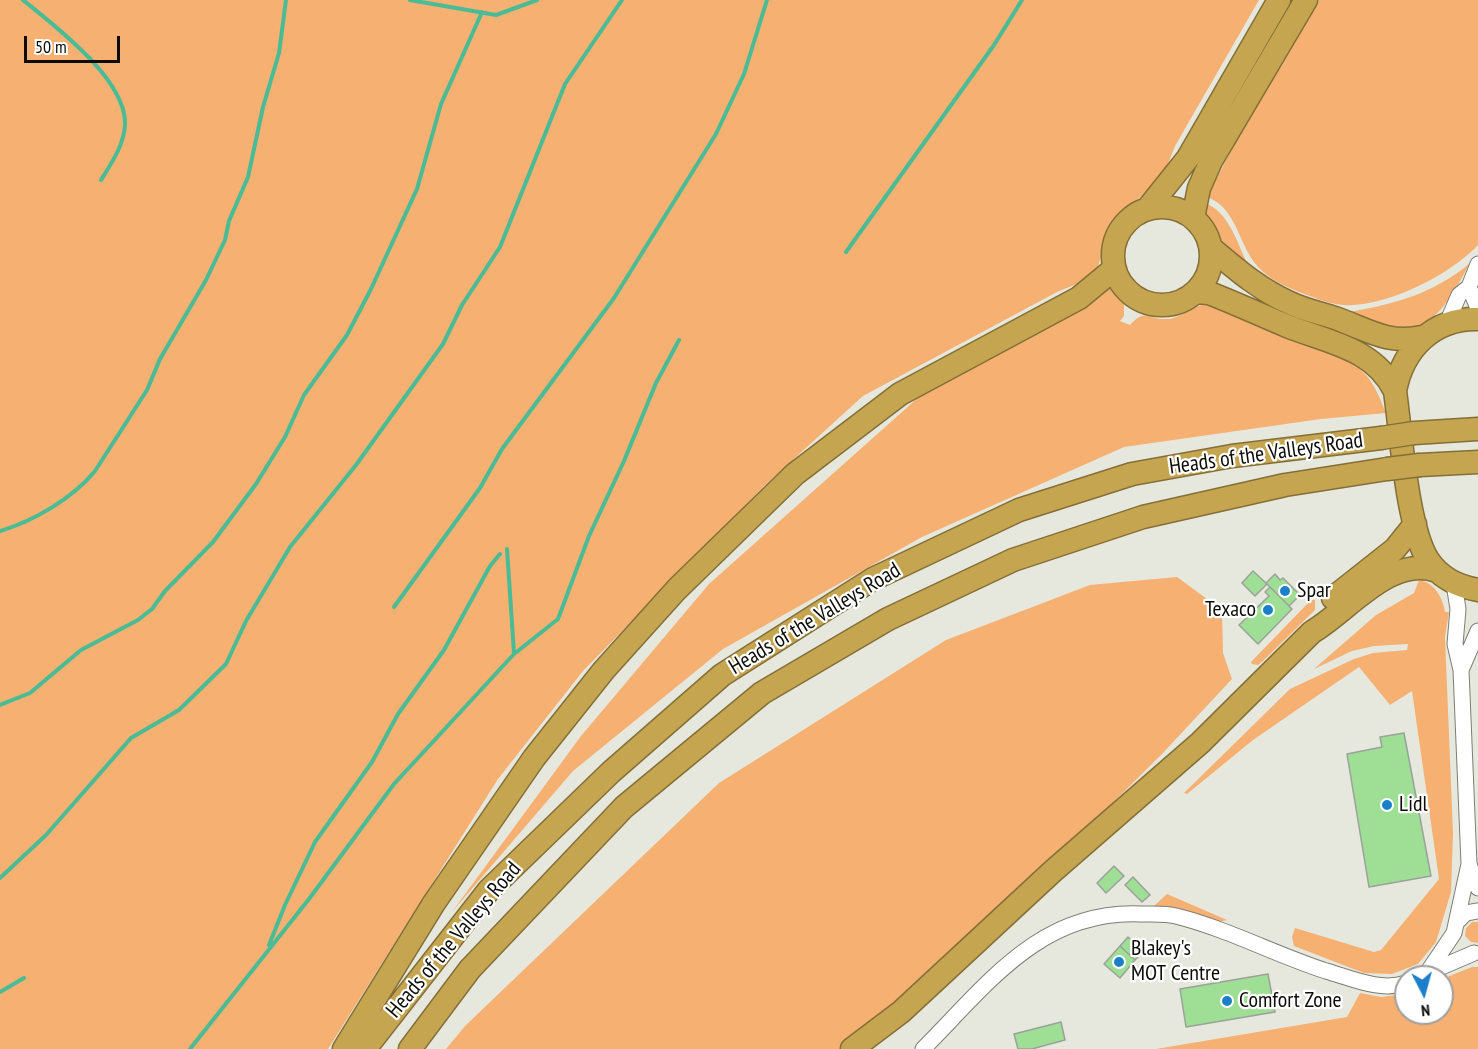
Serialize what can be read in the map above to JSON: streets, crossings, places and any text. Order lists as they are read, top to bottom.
{
  "streets": {
    "highway": ["Heads of the Valleys Road"]
  },
  "places": [
    "Spar",
    "Texaco",
    "Lidl",
    "Blakey's MOT Centre",
    "Comfort Zone"
  ],
  "scale_bar": "50 m",
  "north": "bottom"
}
